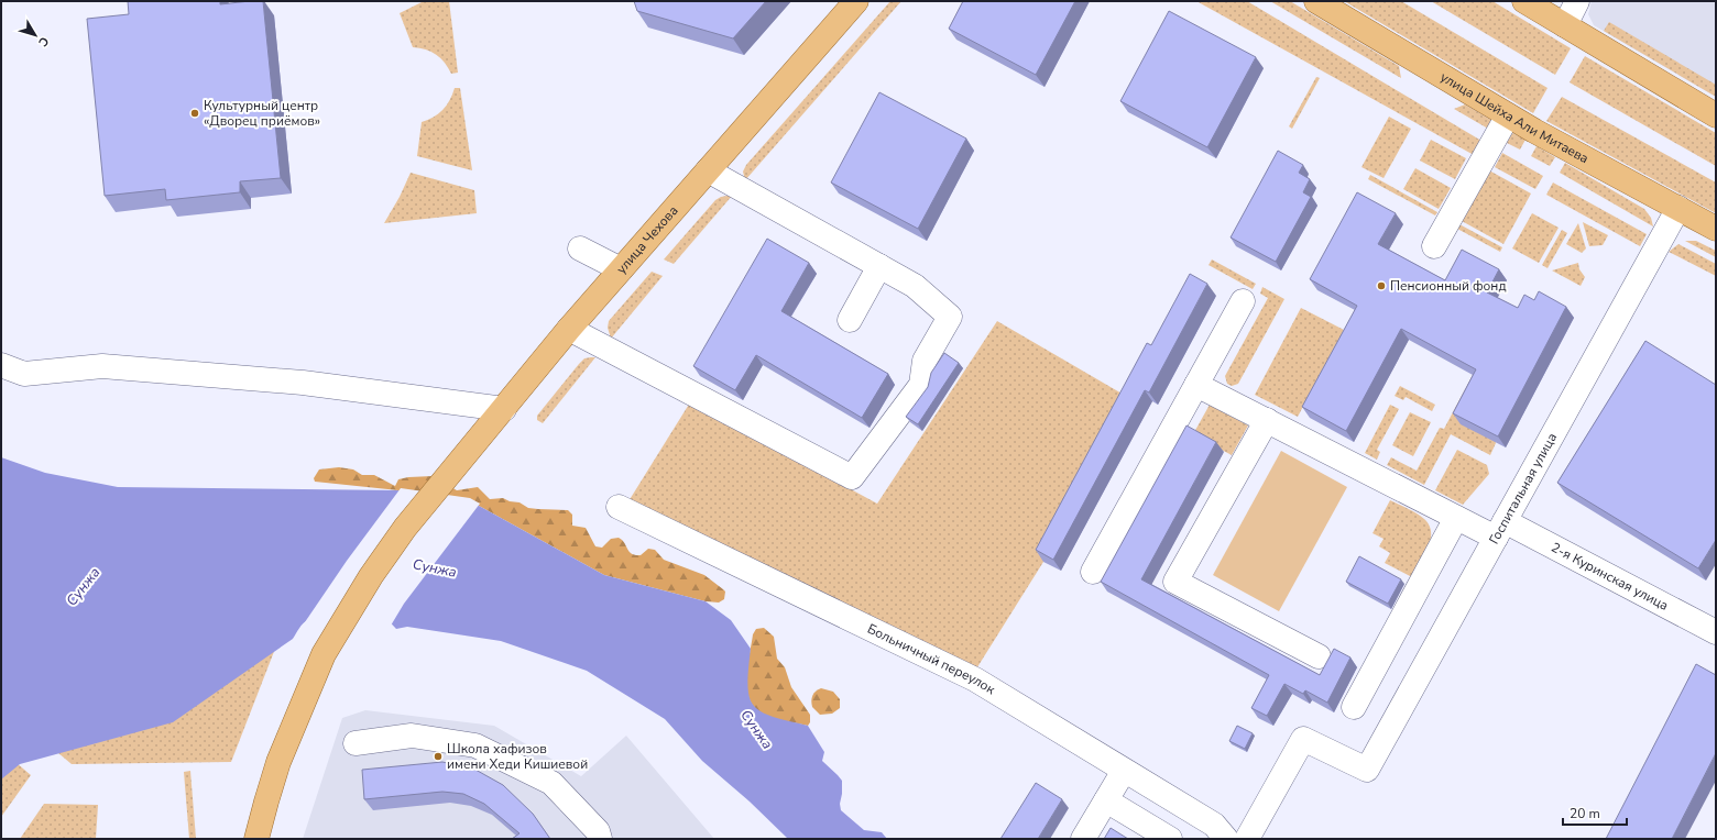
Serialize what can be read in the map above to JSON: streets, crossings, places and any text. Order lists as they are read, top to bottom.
{
  "streets": {
    "main road": ["улица Шейха Али Митаева", "улица Чехова"],
    "street": ["Госпитальная улица", "2-я Куринская улица", "Больничный переулок"]
  },
  "crossings": [
    ["улица Шейха Али Митаева", "Госпитальная улица"],
    ["Госпитальная улица", "2-я Куринская улица"]
  ],
  "water": ["Сунжа"],
  "places": ["Культурный центр «Дворец приёмов»", "Пенсионный фонд", "Школа хафизов имени Хеди Кишиевой"],
  "scale_bar": "20 m",
  "north": "bottom right"
}
